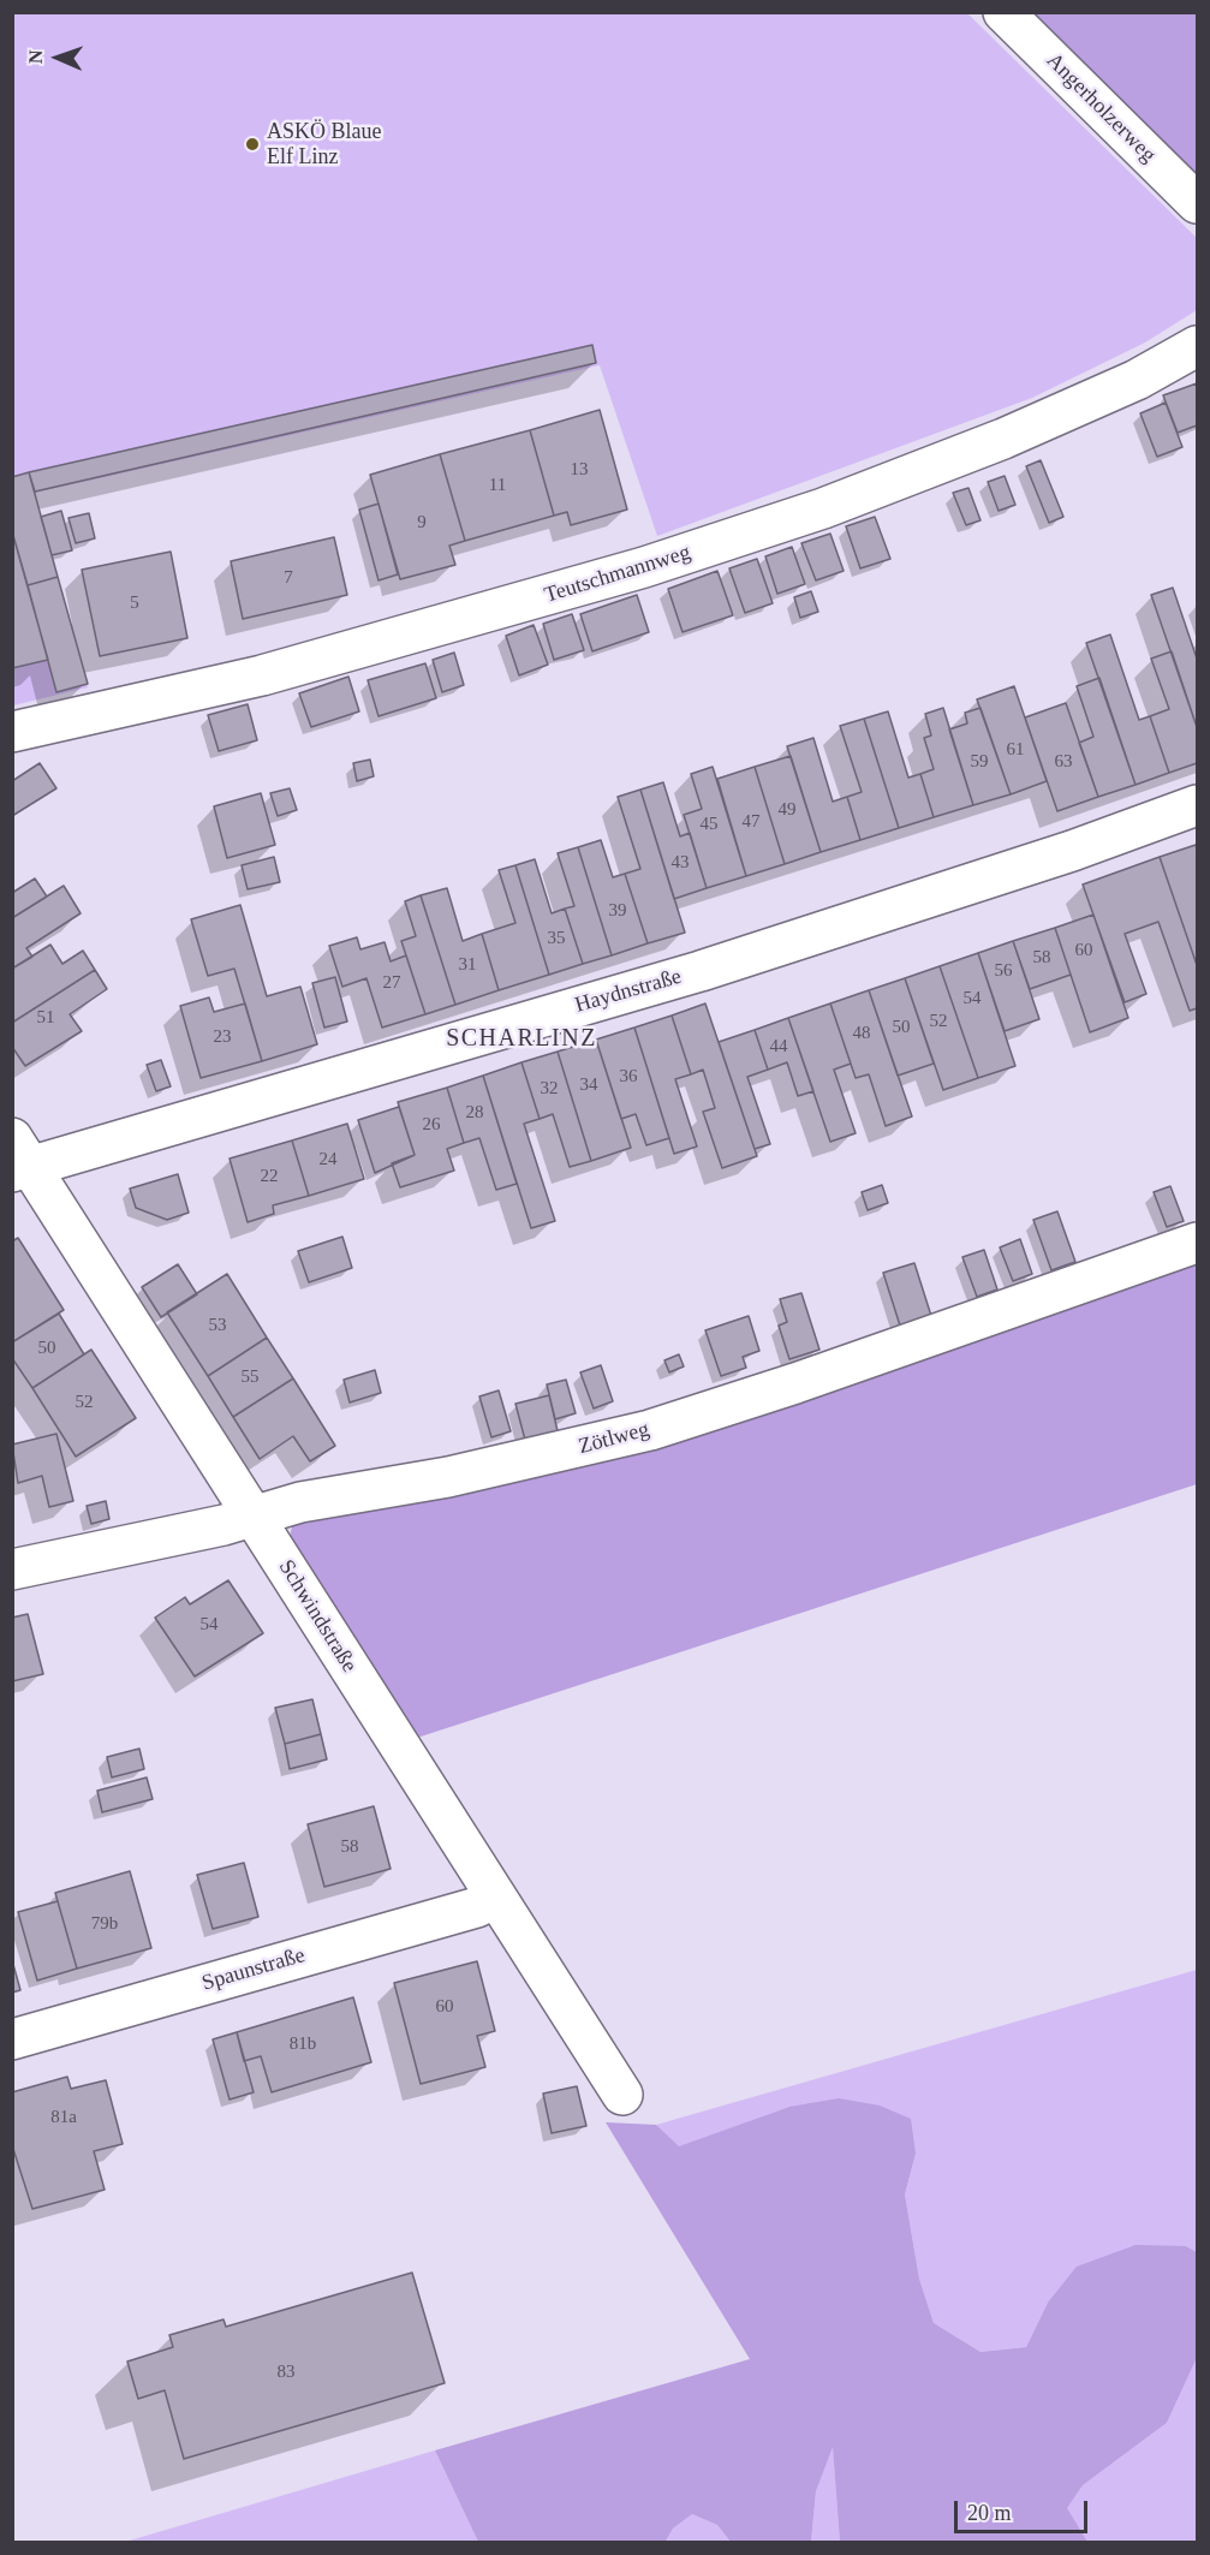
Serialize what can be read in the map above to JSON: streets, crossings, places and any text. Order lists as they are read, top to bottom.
{
  "streets": {
    "street": [
      "Angerholzerweg",
      "Teutschmannweg",
      "Haydnstraße",
      "Zötlweg",
      "Schwindstraße",
      "Spaunstraße"
    ]
  },
  "crossings": [
    ["Haydnstraße", "Schwindstraße"],
    ["Zötlweg", "Schwindstraße"],
    ["Schwindstraße", "Spaunstraße"]
  ],
  "districts": ["SCHARLINZ"],
  "places": ["ASKÖ Blaue Elf Linz"],
  "house_numbers": [
    "13",
    "11",
    "9",
    "7",
    "5",
    "61",
    "59",
    "63",
    "49",
    "47",
    "45",
    "43",
    "39",
    "35",
    "60",
    "58",
    "31",
    "56",
    "27",
    "54",
    "51",
    "52",
    "50",
    "48",
    "23",
    "44",
    "36",
    "34",
    "32",
    "28",
    "26",
    "24",
    "22",
    "53",
    "50",
    "55",
    "52",
    "54",
    "58",
    "79b",
    "60",
    "81b",
    "81a",
    "83"
  ],
  "scale_bar": "20 m",
  "north": "left"
}
